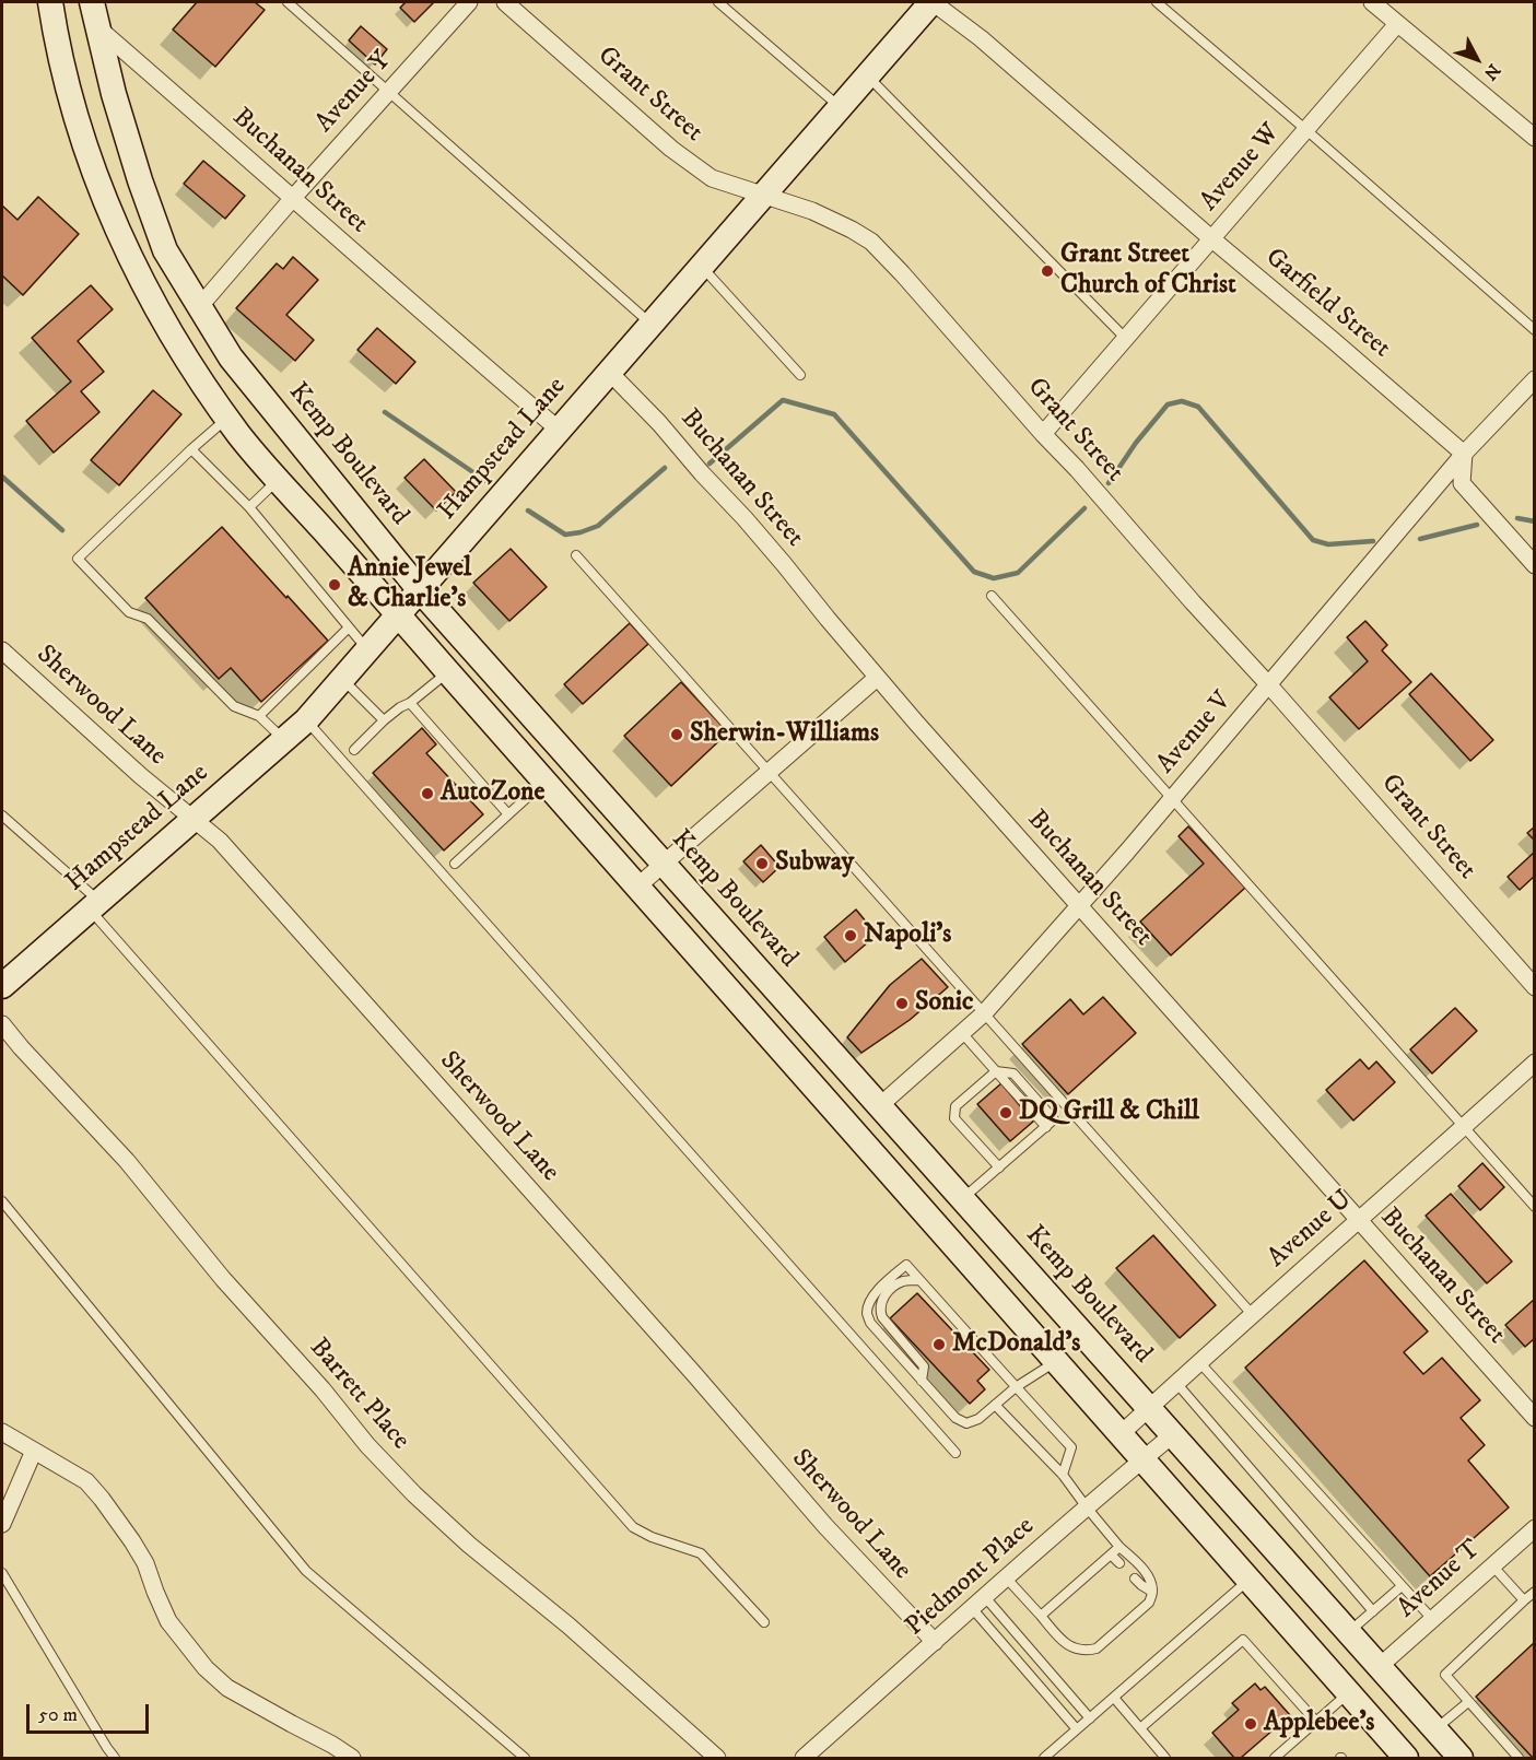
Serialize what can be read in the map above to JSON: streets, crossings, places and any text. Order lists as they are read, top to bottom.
{
  "streets": {
    "main road": ["Hampstead Lane", "Kemp Boulevard"],
    "street": [
      "Avenue Y",
      "Grant Street",
      "Avenue W",
      "Buchanan Street",
      "Garfield Street",
      "Sherwood Lane",
      "Avenue V",
      "Avenue U",
      "Barrett Place",
      "Piedmont Place",
      "Avenue T"
    ]
  },
  "crossings": [
    ["Avenue Y", "Buchanan Street"],
    ["Avenue Y", "Kemp Boulevard"],
    ["Grant Street", "Avenue W"],
    ["Grant Street", "Hampstead Lane"],
    ["Grant Street", "Avenue V"],
    ["Avenue W", "Garfield Street"],
    ["Buchanan Street", "Hampstead Lane"],
    ["Buchanan Street", "Kemp Boulevard"],
    ["Buchanan Street", "Avenue V"],
    ["Buchanan Street", "Avenue U"],
    ["Garfield Street", "Hampstead Lane"],
    ["Garfield Street", "Avenue V"],
    ["Hampstead Lane", "Kemp Boulevard"],
    ["Hampstead Lane", "Sherwood Lane"],
    ["Kemp Boulevard", "Avenue V"],
    ["Kemp Boulevard", "Avenue U"],
    ["Kemp Boulevard", "Piedmont Place"],
    ["Kemp Boulevard", "Avenue T"],
    ["Sherwood Lane", "Piedmont Place"]
  ],
  "places": [
    "Grant Street Church of Christ",
    "Annie Jewel & Charlie's",
    "Sherwin-Williams",
    "AutoZone",
    "Subway",
    "Napoli's",
    "Sonic",
    "DQ Grill & Chill",
    "McDonald's",
    "Applebee's"
  ],
  "scale_bar": "50 m",
  "north": "bottom right"
}
